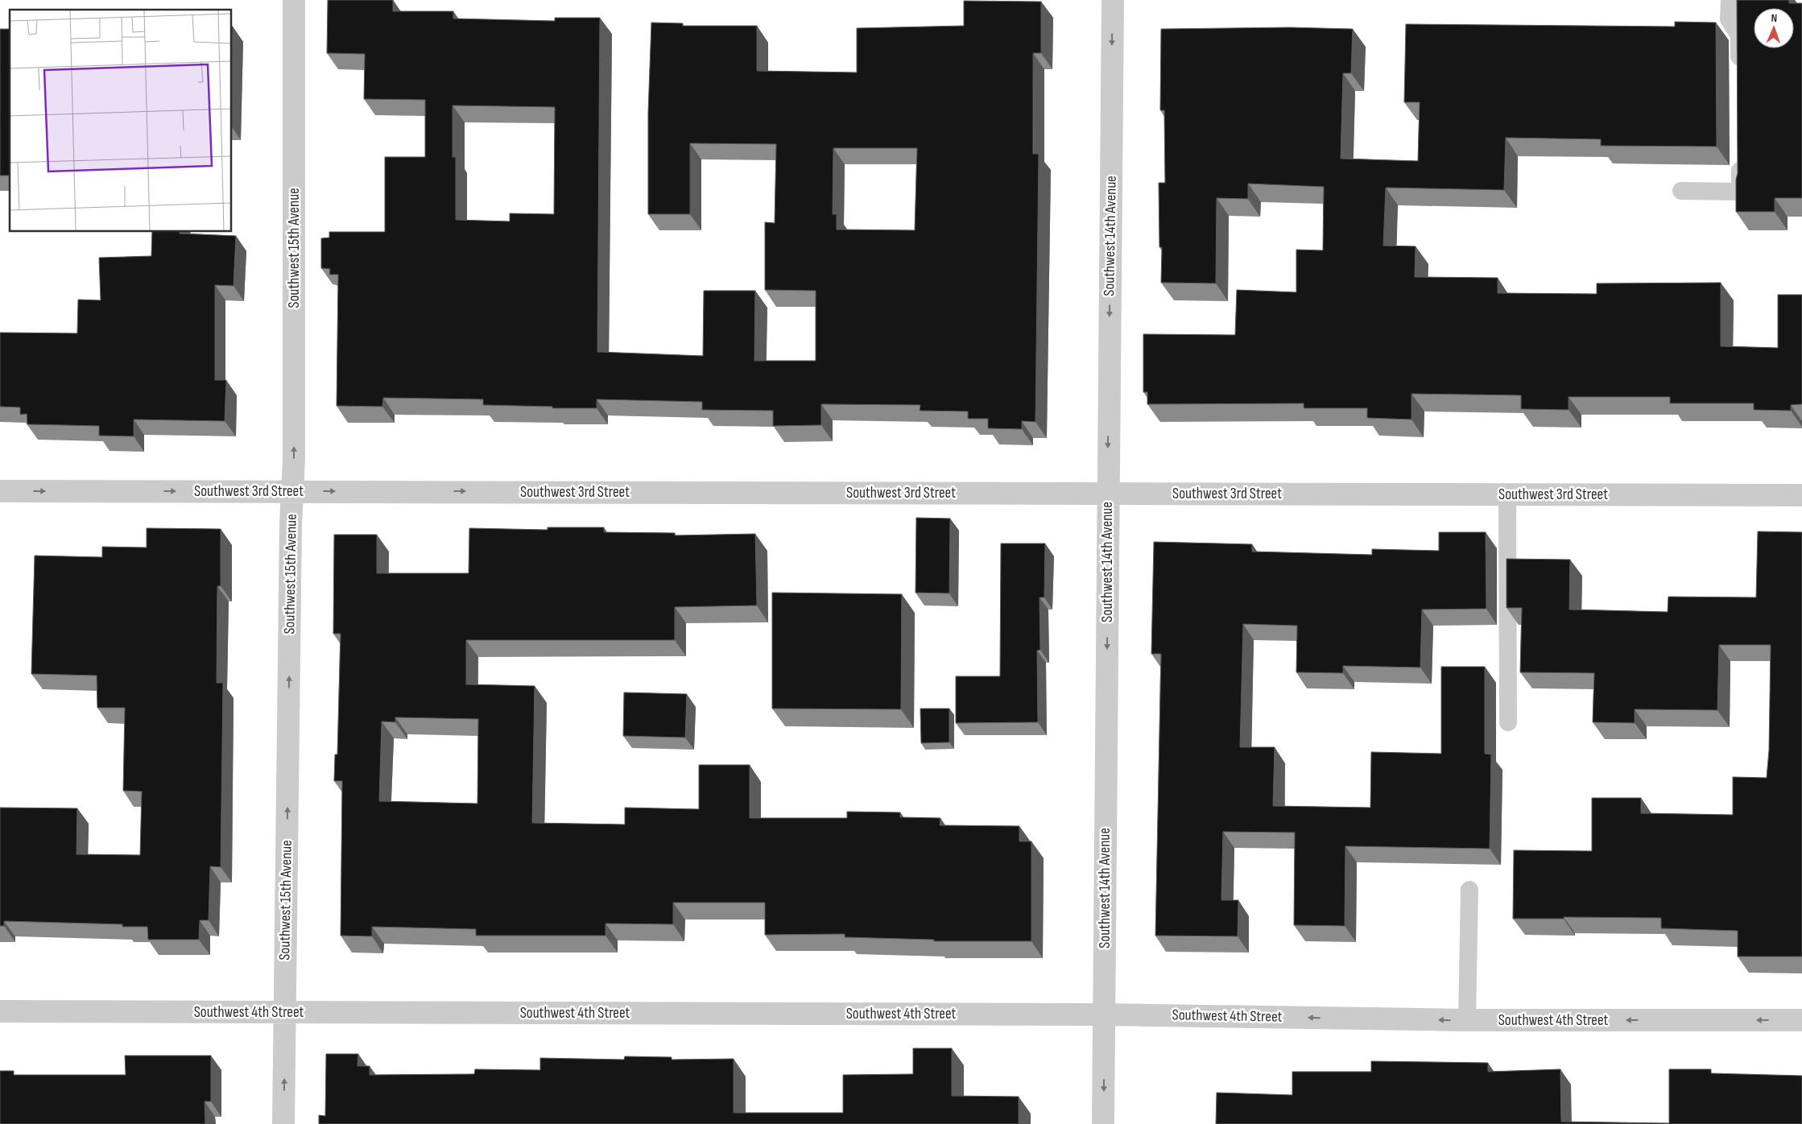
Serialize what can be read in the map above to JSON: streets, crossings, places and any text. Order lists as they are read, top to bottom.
{
  "streets": {
    "street": [
      "Southwest 14th Avenue",
      "Southwest 15th Avenue",
      "Southwest 3rd Street",
      "Southwest 4th Street"
    ]
  },
  "crossings": [
    ["Southwest 14th Avenue", "Southwest 3rd Street"],
    ["Southwest 14th Avenue", "Southwest 4th Street"],
    ["Southwest 15th Avenue", "Southwest 3rd Street"],
    ["Southwest 15th Avenue", "Southwest 4th Street"]
  ],
  "one_way": [
    "Southwest 14th Avenue",
    "Southwest 15th Avenue",
    "Southwest 3rd Street",
    "Southwest 4th Street"
  ],
  "north": "top"
}
